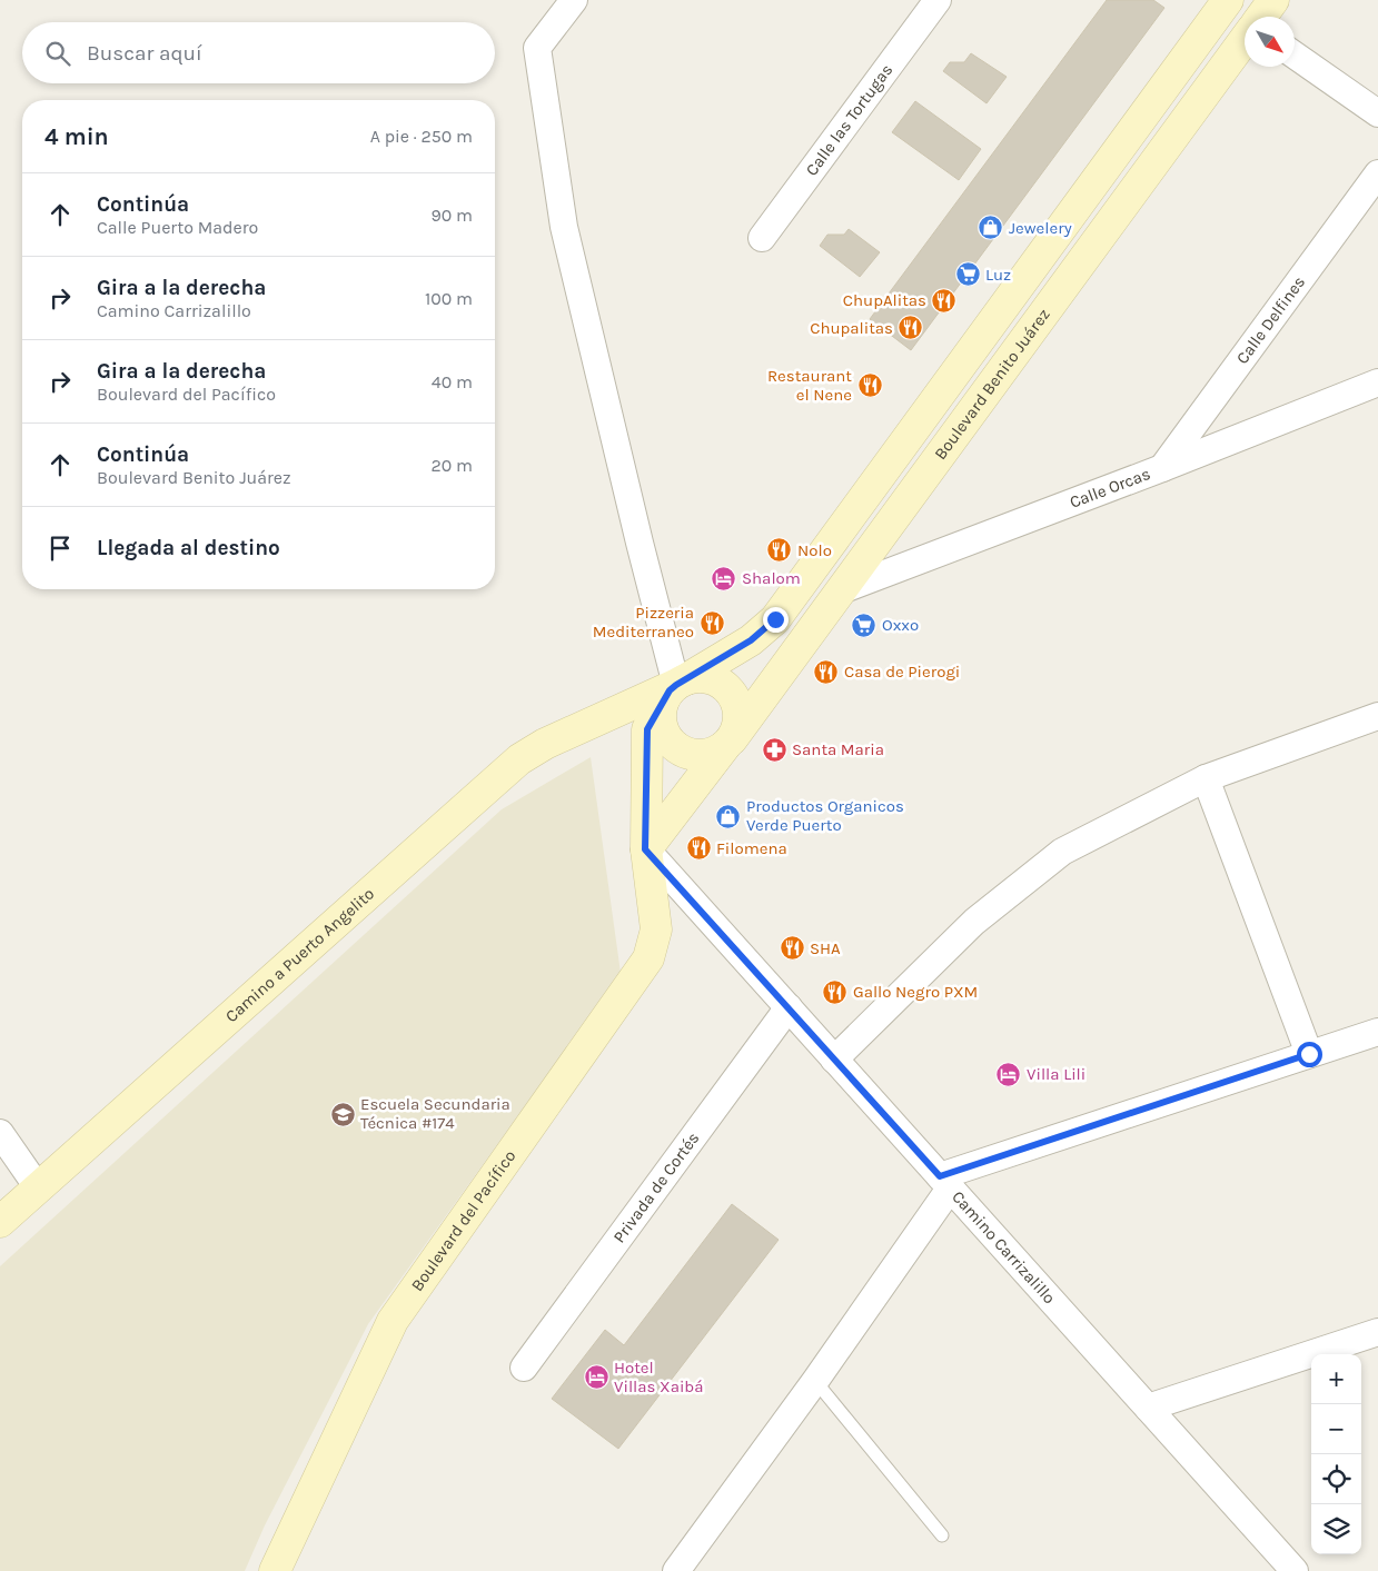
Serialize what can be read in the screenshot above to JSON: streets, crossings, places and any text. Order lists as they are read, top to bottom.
{
  "streets": {
    "street": [
      "Calle las Tortugas",
      "Calle Delfines",
      "Boulevard Benito Juárez",
      "Calle Orcas",
      "Camino a Puerto Angelito",
      "Privada de Cortés",
      "Boulevard del Pacífico",
      "Camino Carrizalillo"
    ]
  },
  "crossings": [
    ["Calle Delfines", "Calle Orcas"],
    ["Boulevard Benito Juárez", "Calle Orcas"],
    ["Boulevard Benito Juárez", "Camino a Puerto Angelito"],
    ["Boulevard Benito Juárez", "Boulevard del Pacífico"],
    ["Camino a Puerto Angelito", "Boulevard del Pacífico"],
    ["Privada de Cortés", "Camino Carrizalillo"],
    ["Boulevard del Pacífico", "Camino Carrizalillo"]
  ],
  "places": {
    "shop": ["Jewelery", "Productos Organicos Verde Puerto"],
    "supermarket": ["Luz", "Oxxo"],
    "restaurant": [
      "ChupAlitas",
      "Chupalitas",
      "Restaurant el Nene",
      "Nolo",
      "Pizzeria Mediterraneo",
      "Casa de Pierogi",
      "Filomena",
      "SHA",
      "Gallo Negro PXM"
    ],
    "hotel": ["Shalom", "Villa Lili", "Hotel Villas Xaibá"],
    "pharmacy": ["Santa Maria"],
    "school or university": ["Escuela Secundaria Técnica #174"]
  },
  "north": "bottom right",
  "page": {
    "search": "Buscar aquí",
    "heading": ["4 min", "A pie · 250 m"],
    "list": [
      ["Continúa", "Calle Puerto Madero", "90 m"],
      ["Gira a la derecha", "Camino Carrizalillo", "100 m"],
      ["Gira a la derecha", "Boulevard del Pacífico", "40 m"],
      ["Continúa", "Boulevard Benito Juárez", "20 m"],
      "Llegada al destino"
    ],
    "map_buttons": ["+", "−"]
  }
}
